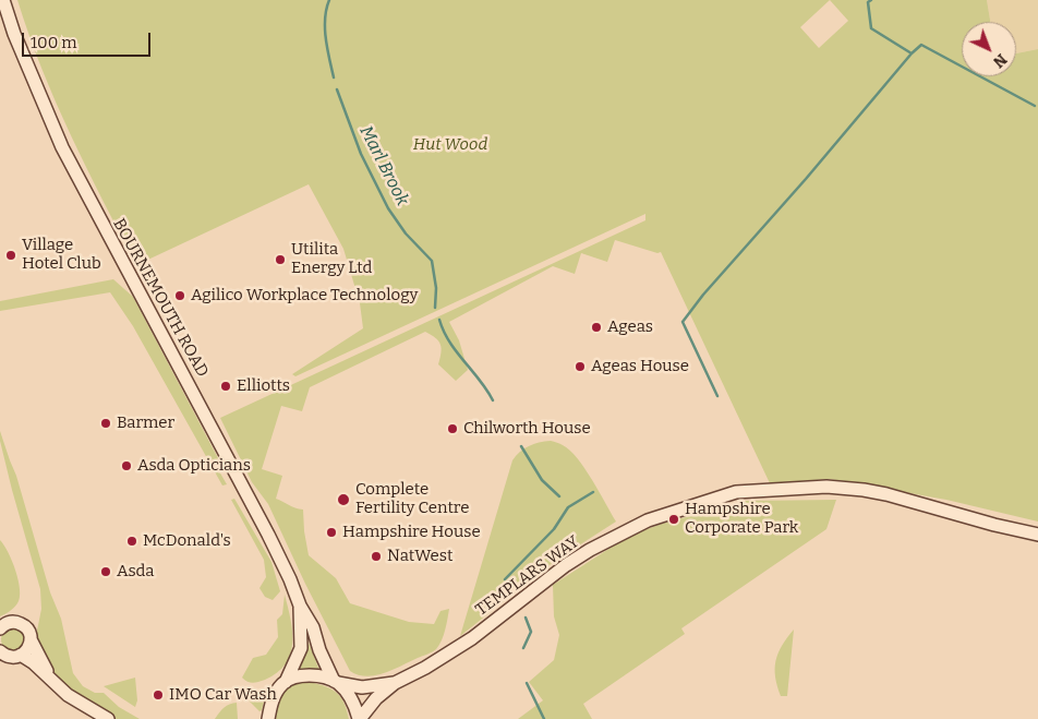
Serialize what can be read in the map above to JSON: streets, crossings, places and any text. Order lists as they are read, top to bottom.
{
  "streets": {
    "street": ["BOURNEMOUTH ROAD", "TEMPLARS WAY"]
  },
  "crossings": [
    ["BOURNEMOUTH ROAD", "TEMPLARS WAY"]
  ],
  "water": ["Marl Brook"],
  "parks": ["Hut Wood"],
  "places": [
    "Village Hotel Club",
    "Utilita Energy Ltd",
    "Agilico Workplace Technology",
    "Ageas",
    "Ageas House",
    "Elliotts",
    "Barmer",
    "Chilworth House",
    "Asda Opticians",
    "Complete Fertility Centre",
    "Hampshire Corporate Park",
    "Hampshire House",
    "McDonald's",
    "NatWest",
    "Asda",
    "IMO Car Wash"
  ],
  "scale_bar": "100 m",
  "north": "bottom right"
}
